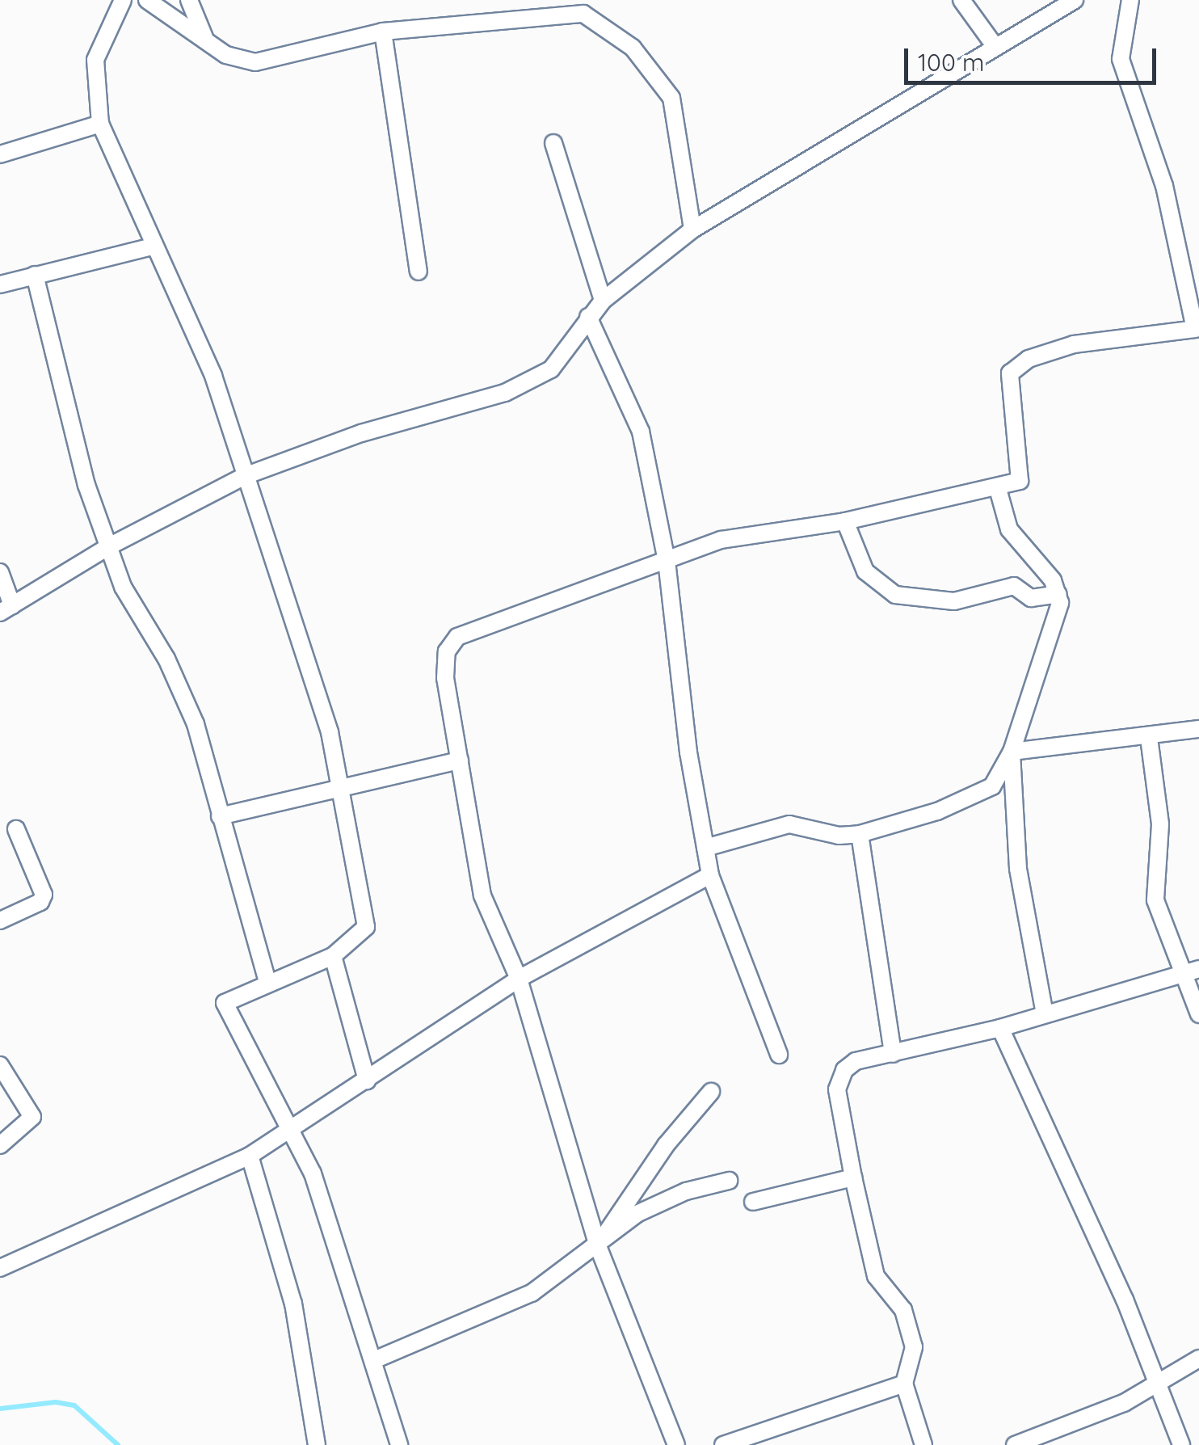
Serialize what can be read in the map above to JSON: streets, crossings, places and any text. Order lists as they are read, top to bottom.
{
  "scale_bar": "100 m"
}
